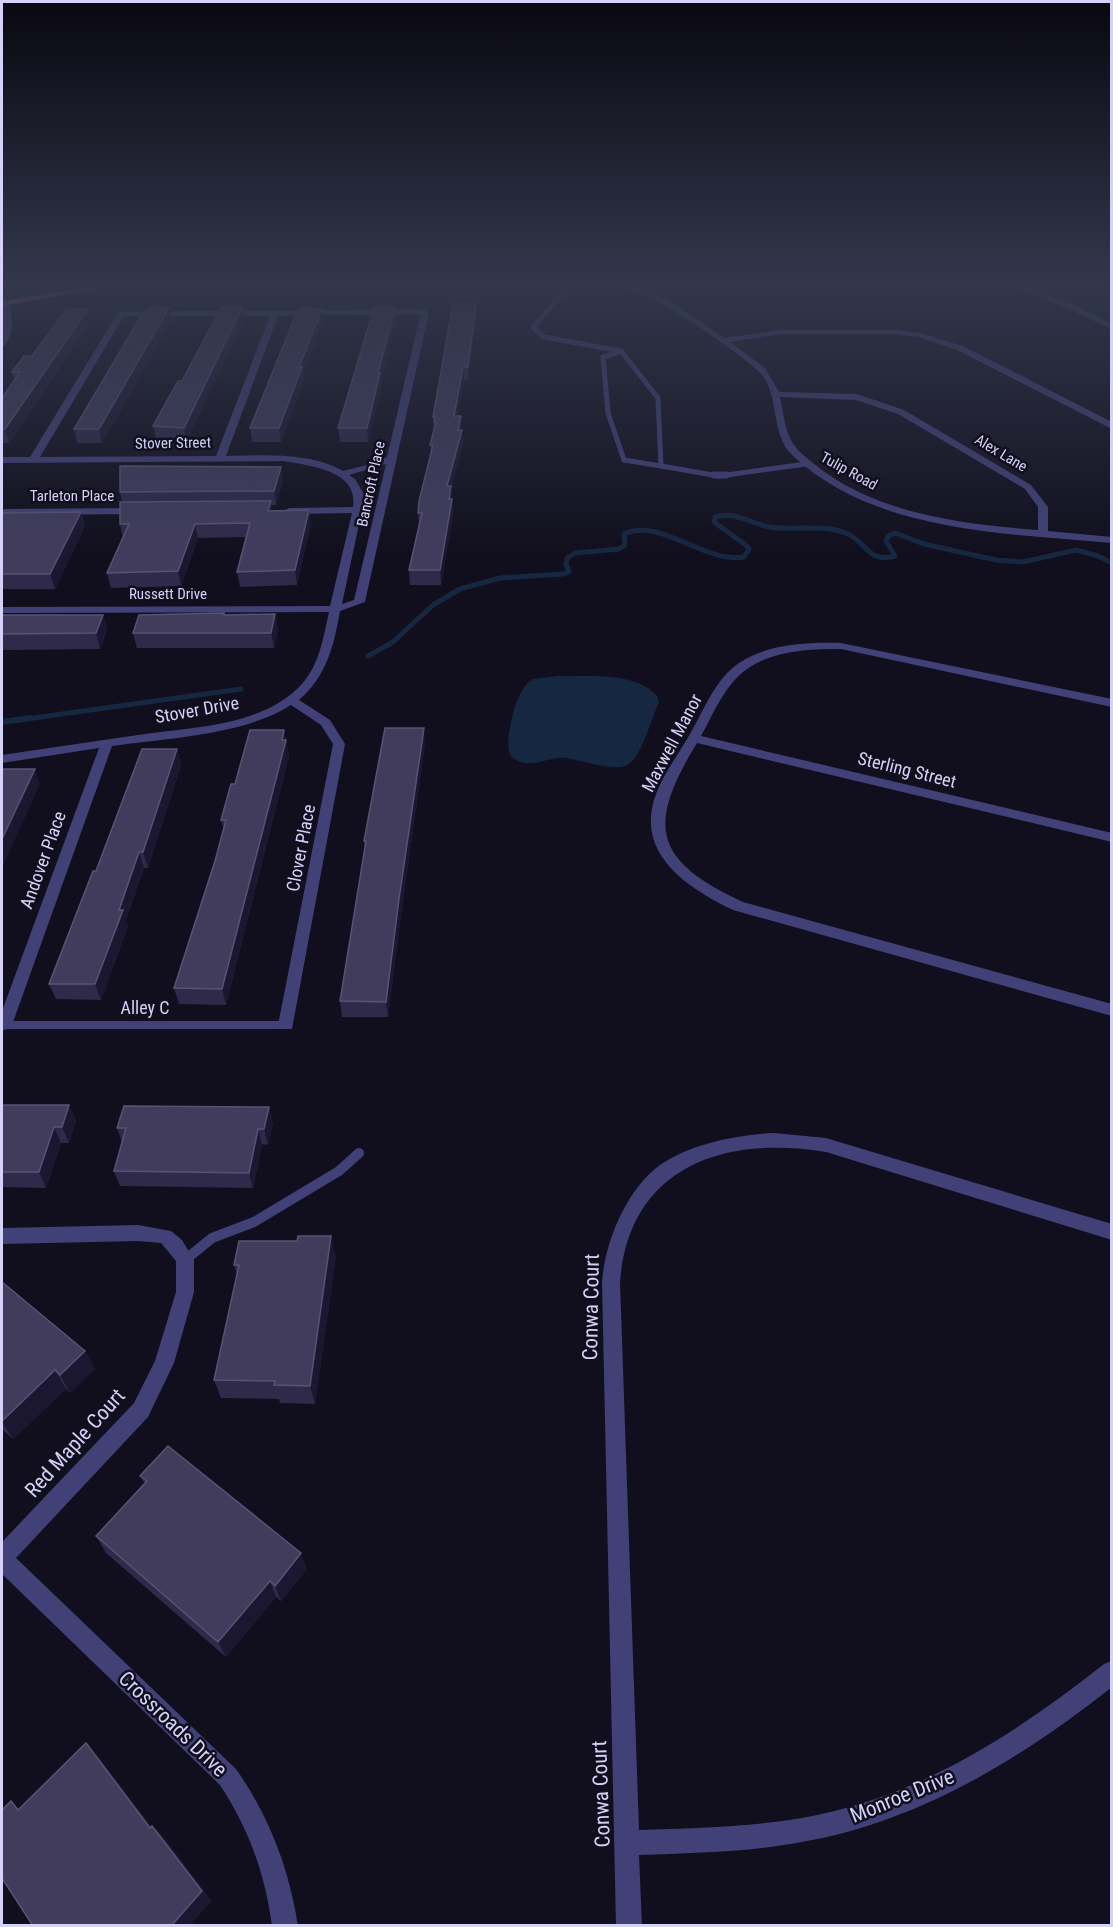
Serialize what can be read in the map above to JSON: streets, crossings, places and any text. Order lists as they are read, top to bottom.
{
  "streets": {
    "street": [
      "Stover Street",
      "Alex Lane",
      "Tulip Road",
      "Bancroft Place",
      "Tarleton Place",
      "Russett Drive",
      "Stover Drive",
      "Maxwell Manor",
      "Sterling Street",
      "Clover Place",
      "Andover Place",
      "Conwa Court",
      "Red Maple Court",
      "Crossroads Drive",
      "Monroe Drive"
    ],
    "lane": ["Alley C"]
  },
  "crossings": [
    ["Alex Lane", "Tulip Road"],
    ["Bancroft Place", "Russett Drive"],
    ["Bancroft Place", "Stover Drive"],
    ["Russett Drive", "Stover Drive"],
    ["Stover Drive", "Clover Place"],
    ["Stover Drive", "Andover Place"],
    ["Maxwell Manor", "Sterling Street"],
    ["Clover Place", "Alley C"],
    ["Andover Place", "Alley C"],
    ["Conwa Court", "Monroe Drive"],
    ["Red Maple Court", "Crossroads Drive"]
  ]
}
